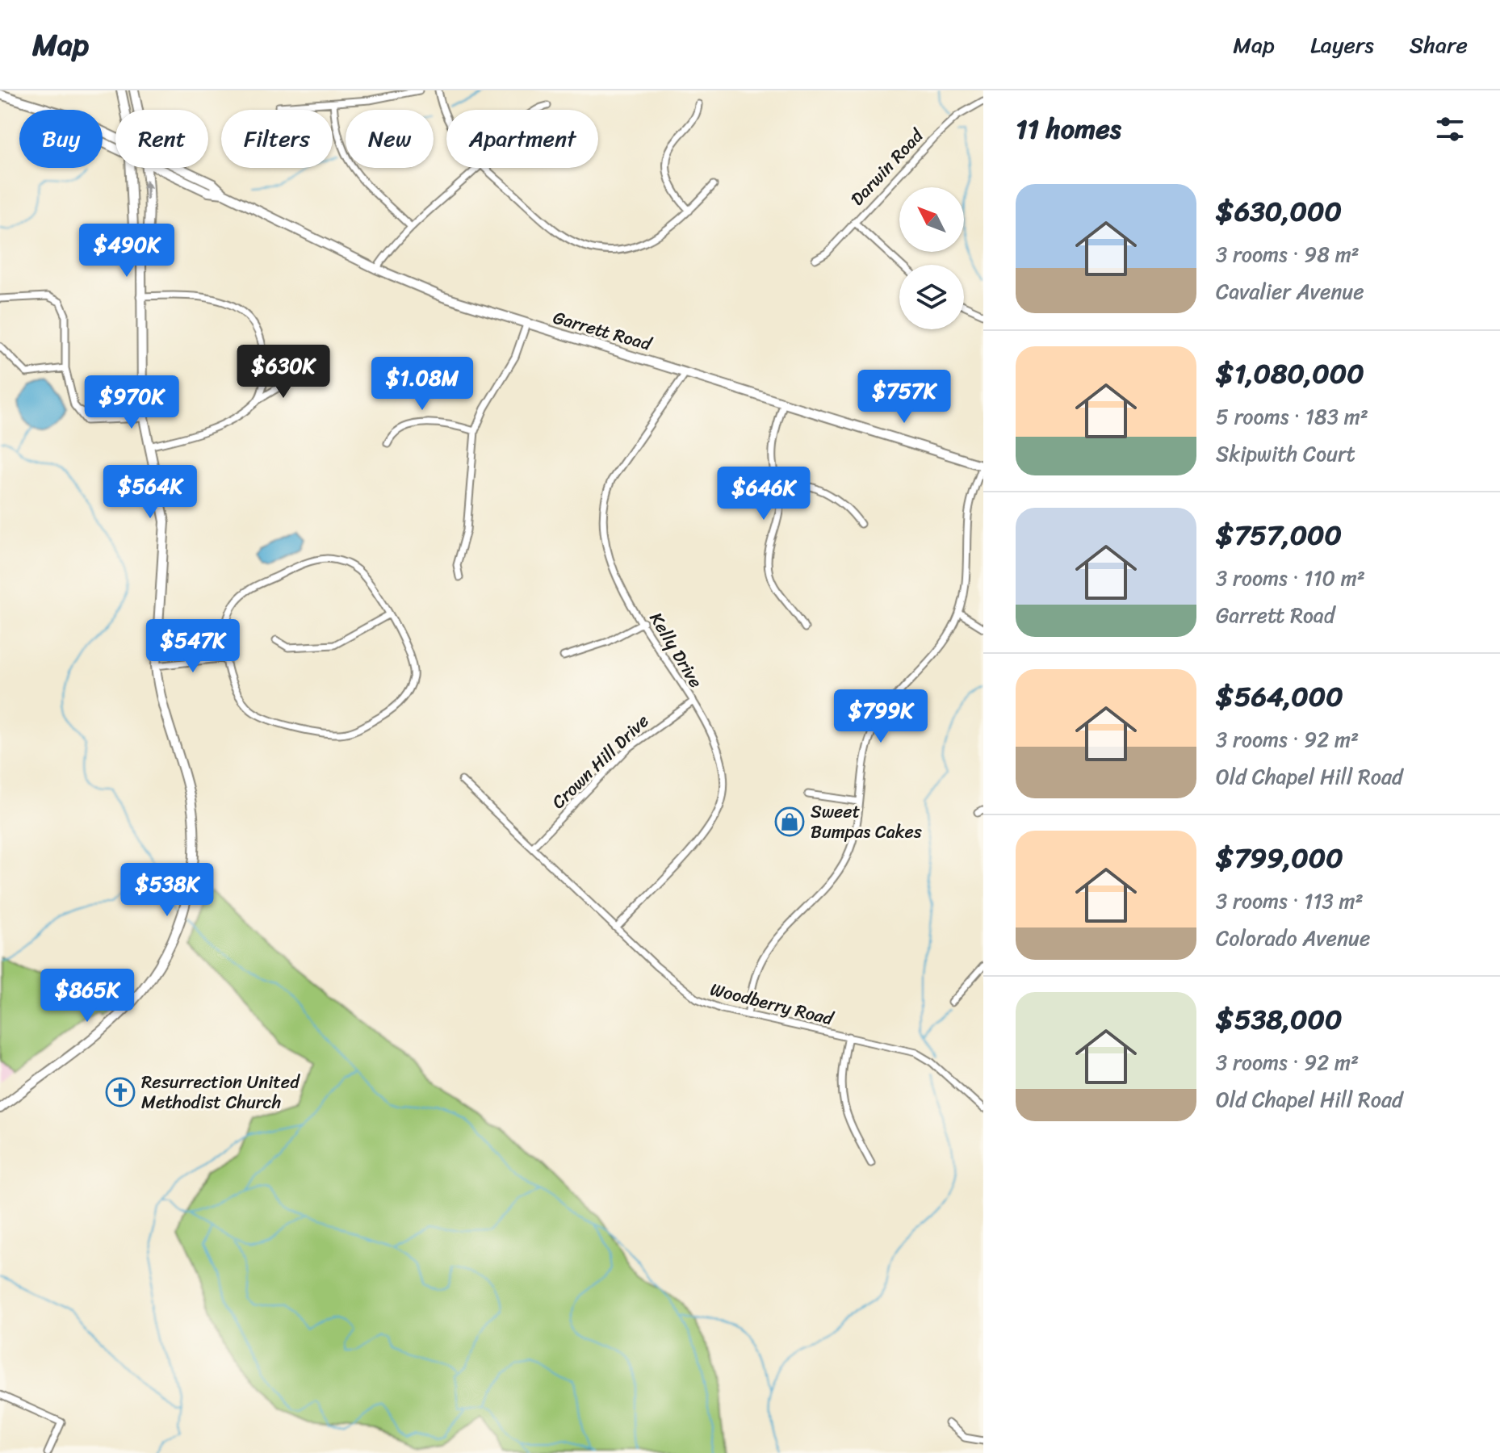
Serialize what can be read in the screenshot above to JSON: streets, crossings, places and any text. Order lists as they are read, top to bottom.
{
  "streets": {
    "main road": ["Garrett Road"],
    "street": [
      "Darwin Road",
      "Kelly Drive",
      "Crown Hill Drive",
      "Woodberry Road"
    ]
  },
  "crossings": [
    ["Garrett Road", "Kelly Drive"],
    ["Kelly Drive", "Crown Hill Drive"],
    ["Kelly Drive", "Woodberry Road"],
    ["Crown Hill Drive", "Woodberry Road"]
  ],
  "places": {
    "shop": ["Sweet Bumpas Cakes"],
    "church": ["Resurrection United Methodist Church"]
  },
  "north": "top left",
  "page": {
    "header": "Map",
    "nav": ["Map", "Layers", "Share"],
    "heading": "11 homes",
    "chip": [
      "Buy",
      "Rent",
      "Filters",
      "New",
      "Apartment"
    ],
    "list": [
      {
        "name": "$630,000",
        "note": "3 rooms · 98 m² · Cavalier Avenue"
      },
      {
        "name": "$1,080,000",
        "note": "5 rooms · 183 m² · Skipwith Court"
      },
      {
        "name": "$757,000",
        "note": "3 rooms · 110 m² · Garrett Road"
      },
      {
        "name": "$564,000",
        "note": "3 rooms · 92 m² · Old Chapel Hill Road"
      },
      {
        "name": "$799,000",
        "note": "3 rooms · 113 m² · Colorado Avenue"
      },
      {
        "name": "$538,000",
        "note": "3 rooms · 92 m² · Old Chapel Hill Road"
      }
    ],
    "price": [
      "$490K",
      "$630K",
      "$1.08M",
      "$757K",
      "$970K",
      "$564K",
      "$646K",
      "$547K",
      "$799K",
      "$538K",
      "$865K"
    ]
  }
}
